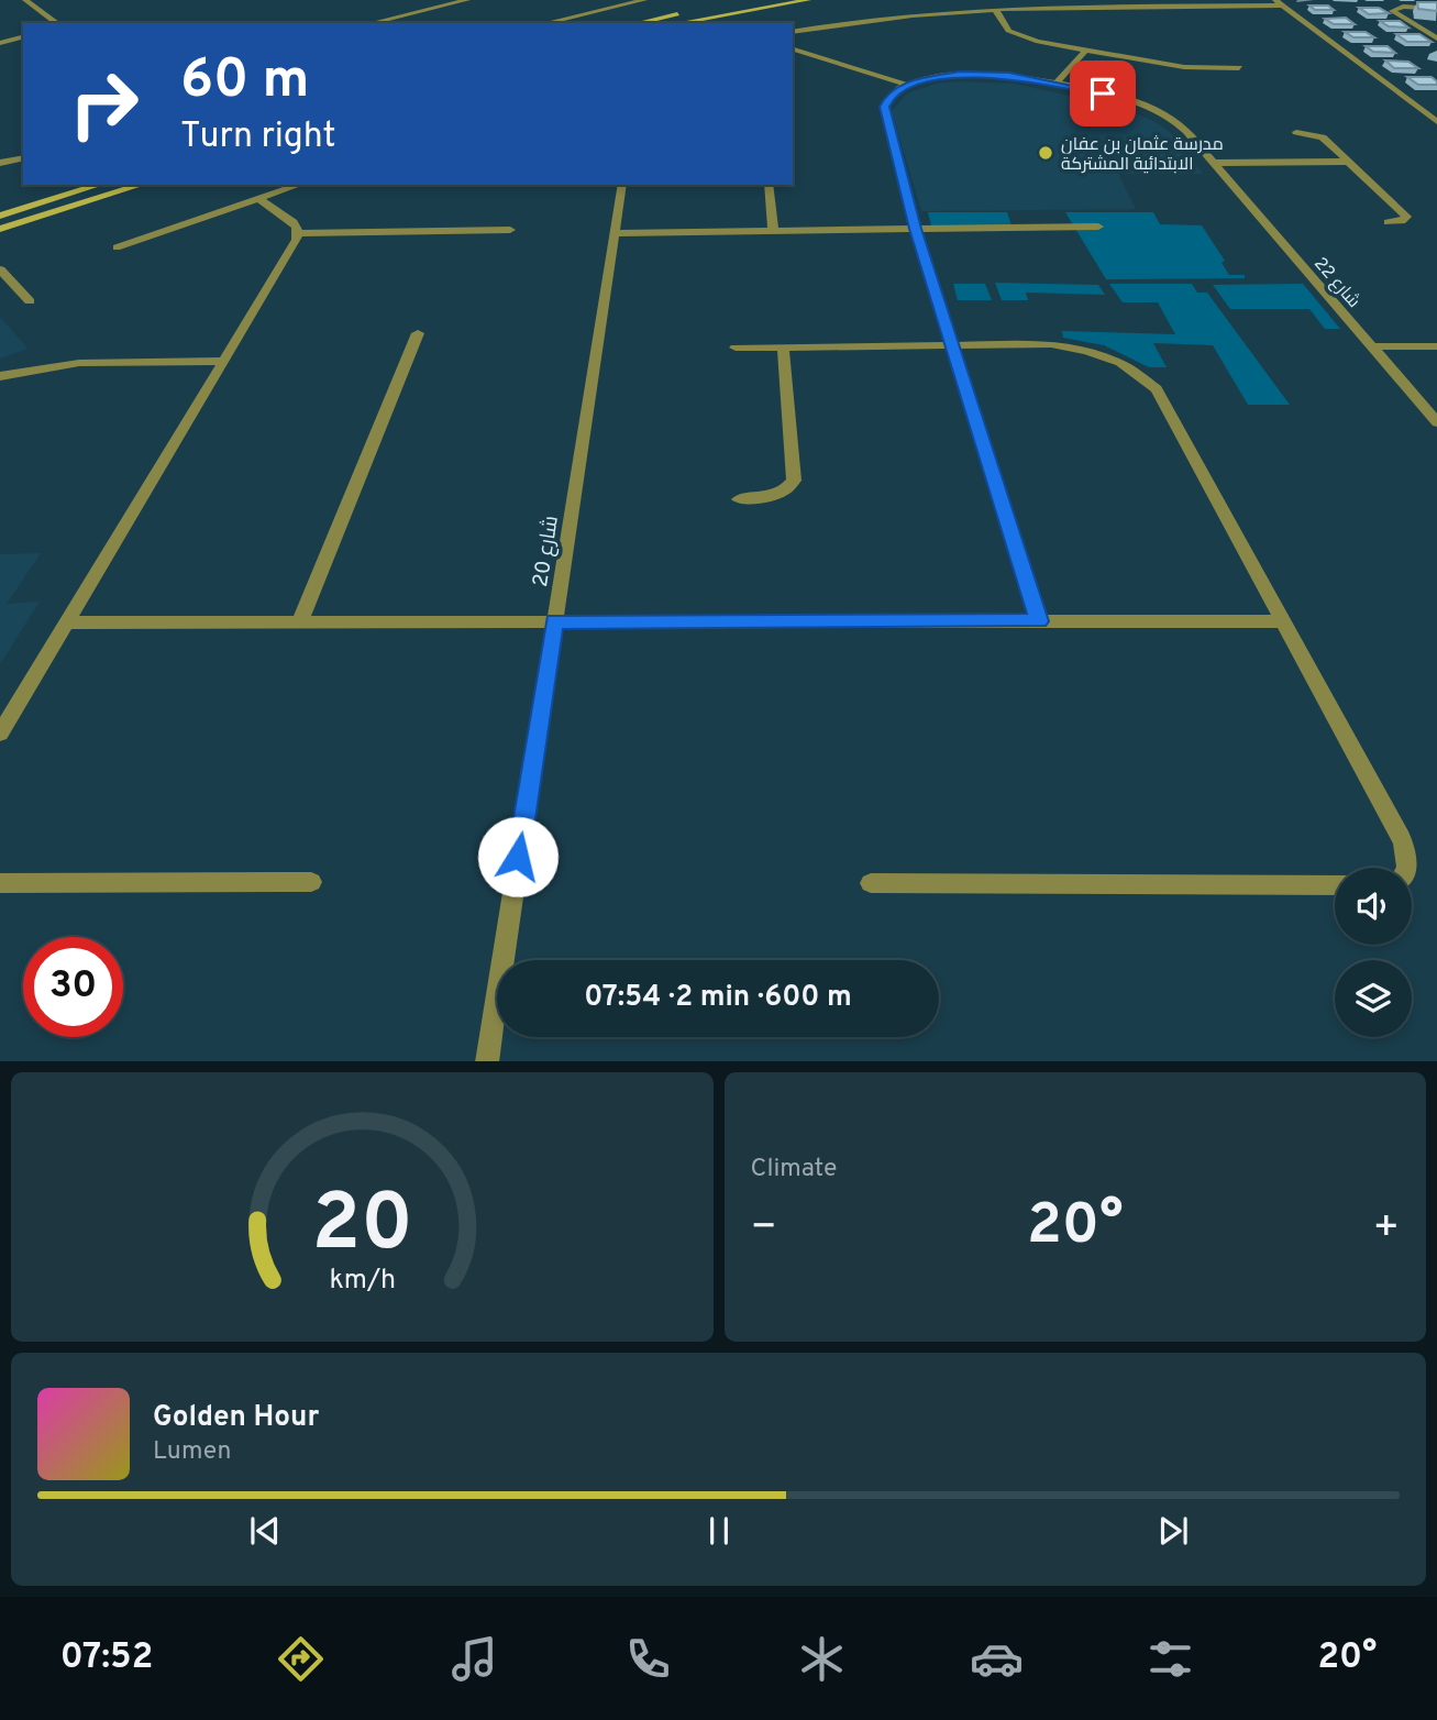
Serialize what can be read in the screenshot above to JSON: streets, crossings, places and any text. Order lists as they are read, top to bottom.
{
  "streets": {
    "street": ["شارع 22", "شارع 20"]
  },
  "places": ["مدرسة عثمان بن عفان الابتدائية المشتركة"],
  "page": {
    "turn": ["60 m", "Turn right"],
    "limit": "30",
    "trip": "07:54 · 2 min · 600 m",
    "tile": "Climate",
    "heat": ["−", "20°", "+"],
    "song": ["Golden Hour", "Lumen"],
    "tabs": ["07:52", "20°"],
    "gauge": ["20", "km/h"]
  }
}
